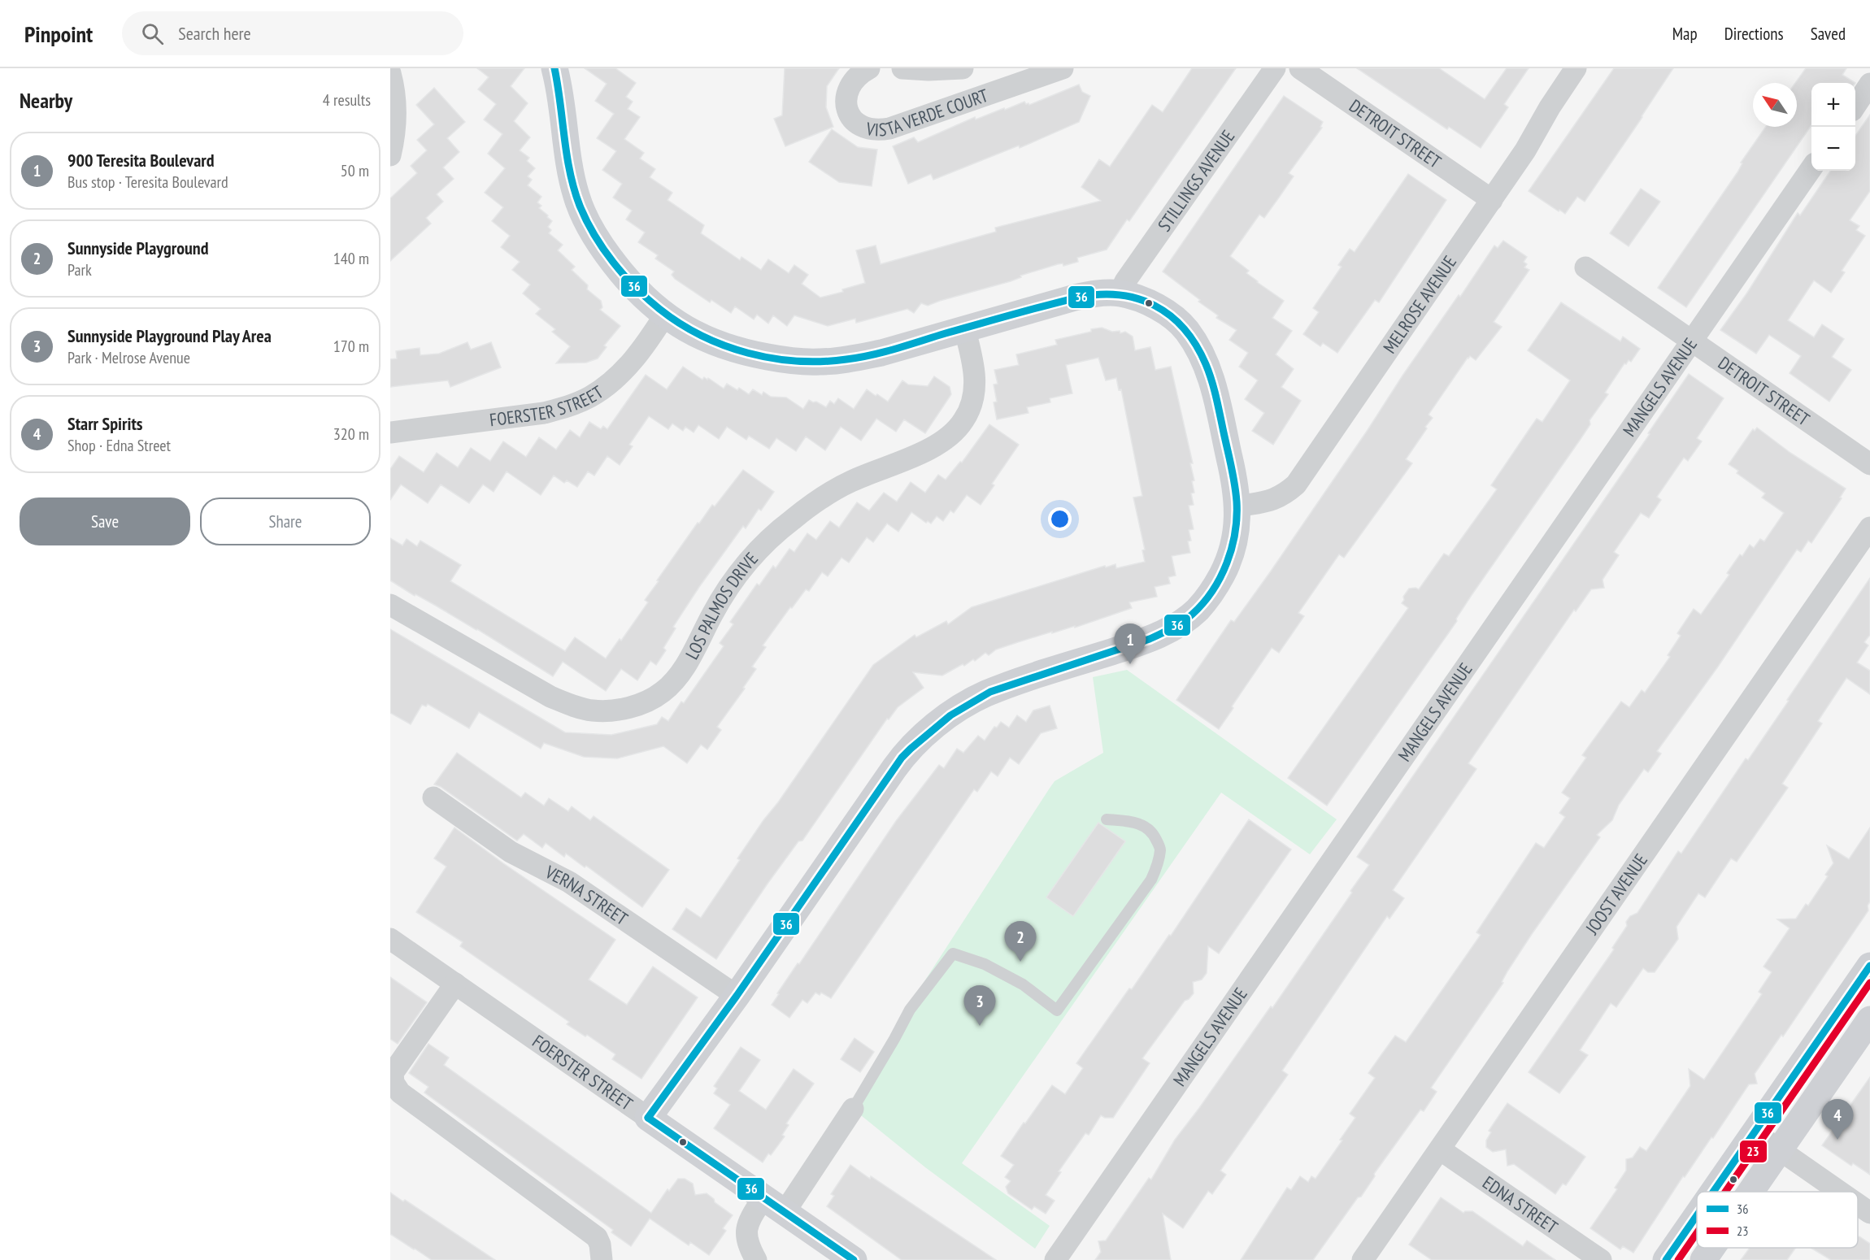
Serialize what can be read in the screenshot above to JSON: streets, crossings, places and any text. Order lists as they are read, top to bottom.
{
  "streets": {
    "street": [
      "VISTA VERDE COURT",
      "DETROIT STREET",
      "STILLINGS AVENUE",
      "MELROSE AVENUE",
      "MANGELS AVENUE",
      "FOERSTER STREET",
      "LOS PALMOS DRIVE",
      "JOOST AVENUE",
      "VERNA STREET",
      "EDNA STREET"
    ]
  },
  "crossings": [
    ["DETROIT STREET", "MELROSE AVENUE"],
    ["DETROIT STREET", "MANGELS AVENUE"],
    ["JOOST AVENUE", "EDNA STREET"]
  ],
  "lines": ["transit line 36", "transit line 23"],
  "legend": ["36", "23"],
  "north": "top left",
  "page": {
    "header": "Pinpoint",
    "search": "Search here",
    "nav": ["Map", "Directions", "Saved"],
    "heading": ["Nearby", "4 results"],
    "map_buttons": ["+", "−"],
    "list": [
      {
        "mark": "1",
        "name": "900 Teresita Boulevard",
        "note": "Bus stop · Teresita Boulevard",
        "value": "50 m"
      },
      {
        "mark": "2",
        "name": "Sunnyside Playground",
        "note": "Park",
        "value": "140 m"
      },
      {
        "mark": "3",
        "name": "Sunnyside Playground Play Area",
        "note": "Park · Melrose Avenue",
        "value": "170 m"
      },
      {
        "mark": "4",
        "name": "Starr Spirits",
        "note": "Shop · Edna Street",
        "value": "320 m"
      }
    ],
    "buttons": ["Save", "Share"],
    "pins": [
      "1",
      "2",
      "3",
      "4"
    ]
  }
}
